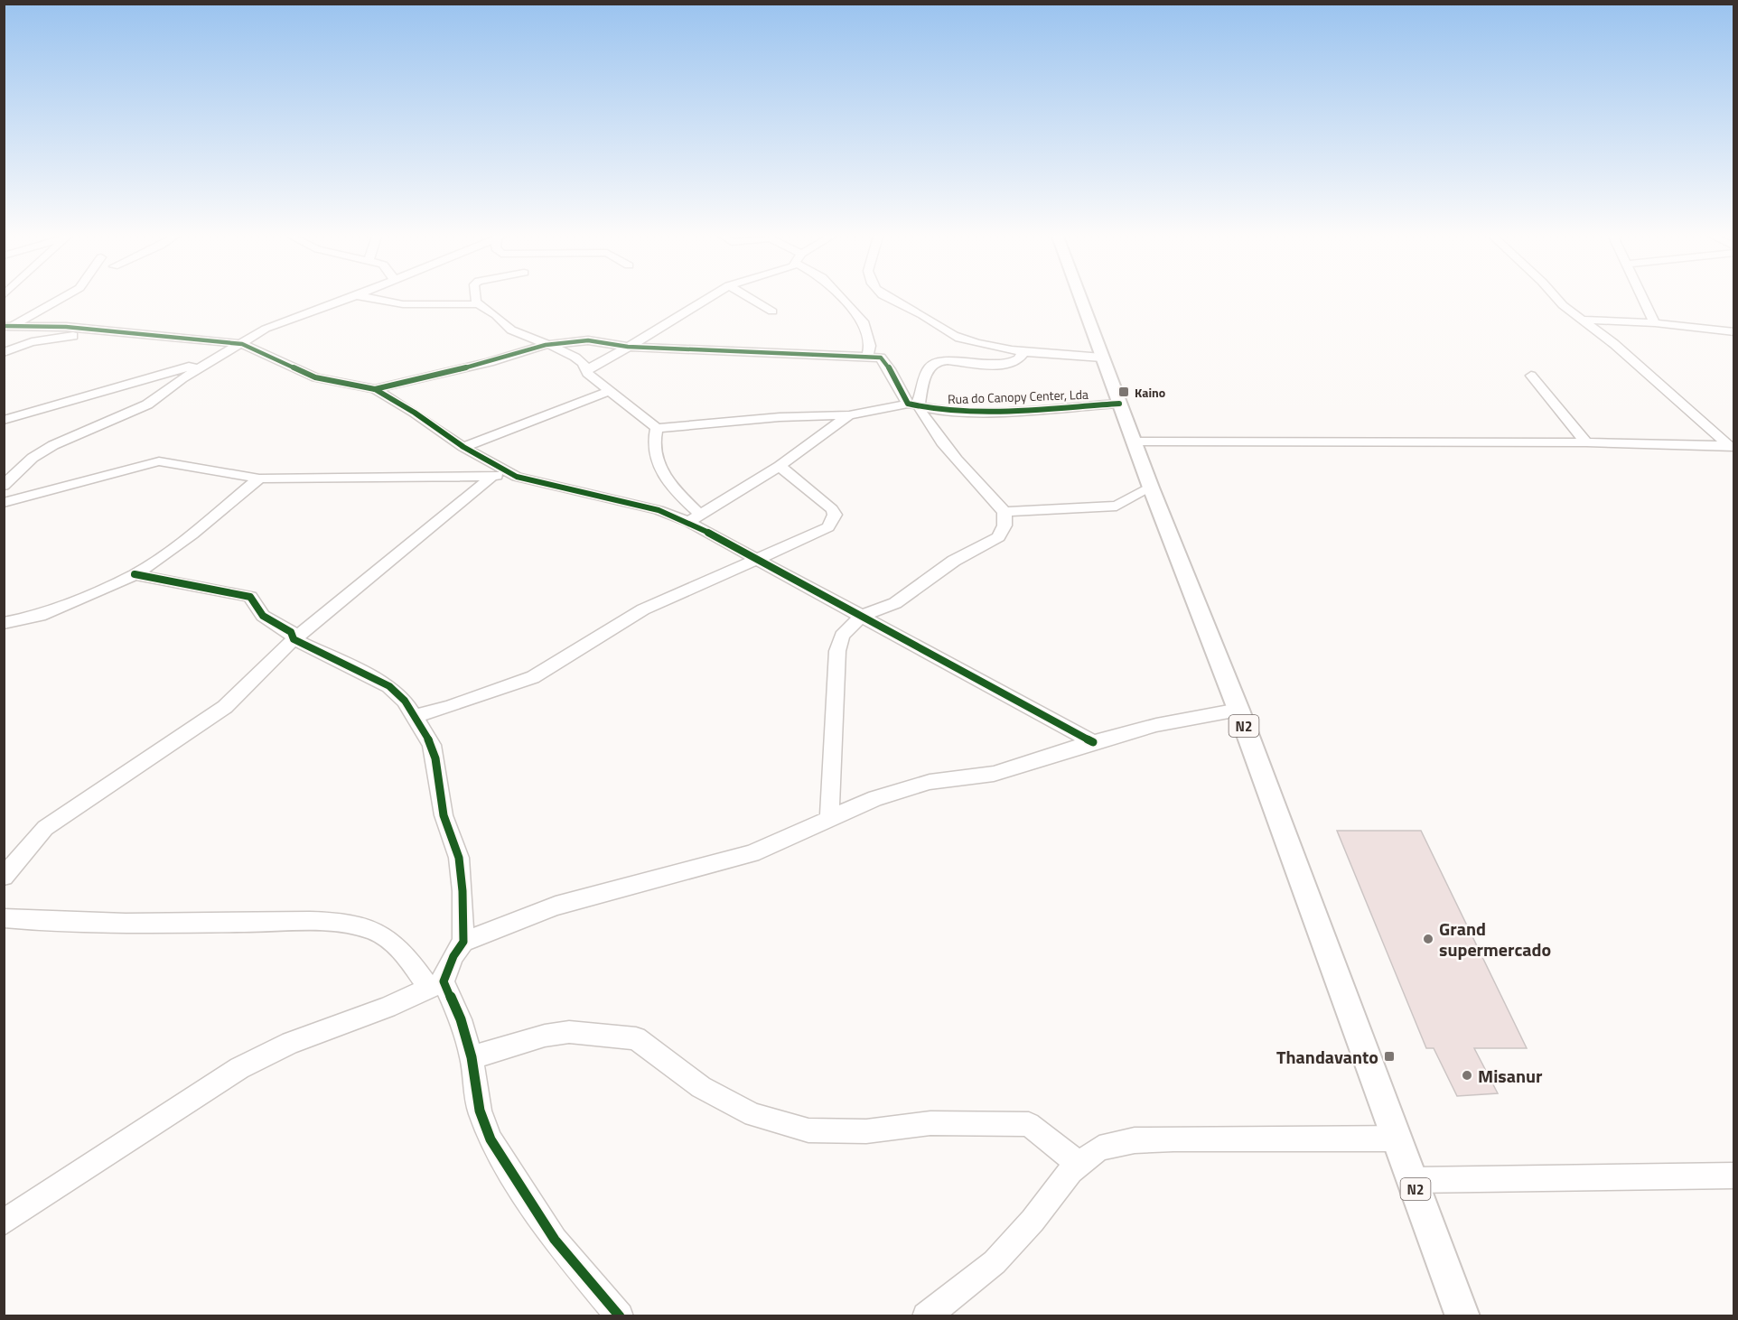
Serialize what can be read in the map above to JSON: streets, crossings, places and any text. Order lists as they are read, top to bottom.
{
  "streets": {
    "main road": ["N2"],
    "street": ["Rua do Canopy Center, Lda"]
  },
  "crossings": [
    ["Rua do Canopy Center, Lda", "N2"]
  ],
  "places": {
    "transit": ["Kaino", "Thandavanto"],
    "other": ["Grand supermercado", "Misanur"]
  }
}
